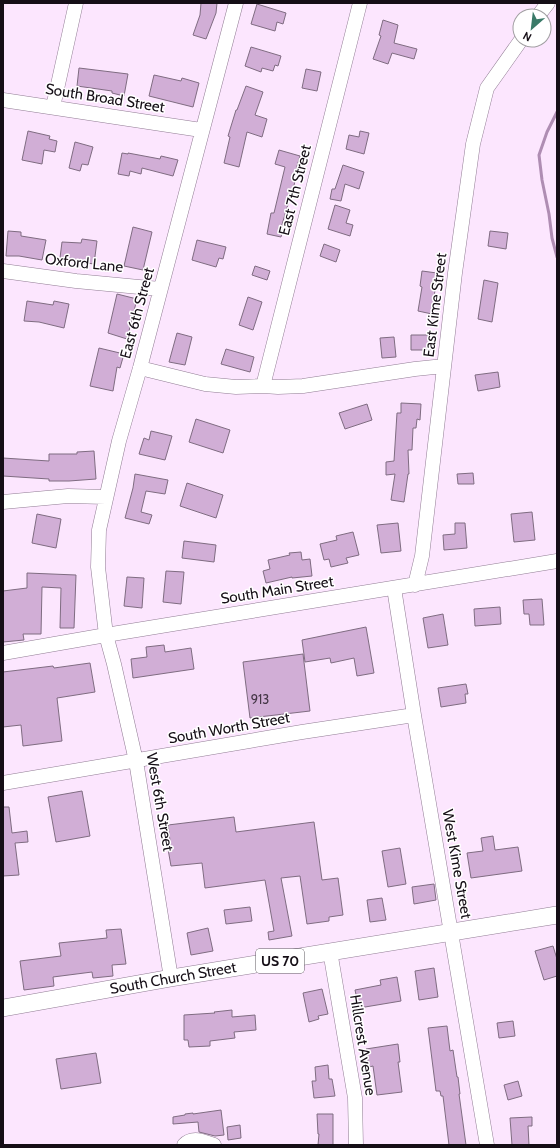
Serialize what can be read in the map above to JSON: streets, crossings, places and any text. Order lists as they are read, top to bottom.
{
  "streets": {
    "main road": ["US 70", "South Church Street"],
    "street": [
      "South Broad Street",
      "East 7th Street",
      "Oxford Lane",
      "East Kime Street",
      "East 6th Street",
      "South Main Street",
      "South Worth Street",
      "West 6th Street",
      "West Kime Street",
      "Hillcrest Avenue"
    ]
  },
  "crossings": [
    ["South Broad Street", "East 6th Street"],
    ["Oxford Lane", "East 6th Street"],
    ["East Kime Street", "South Main Street"],
    ["East 6th Street", "South Main Street"],
    ["East 6th Street", "West 6th Street"],
    ["South Main Street", "West 6th Street"],
    ["South Main Street", "West Kime Street"],
    ["South Worth Street", "West 6th Street"],
    ["South Worth Street", "West Kime Street"],
    ["West 6th Street", "South Church Street"],
    ["West Kime Street", "South Church Street"],
    ["South Church Street", "Hillcrest Avenue"]
  ],
  "house_numbers": ["913"],
  "north": "bottom left"
}
